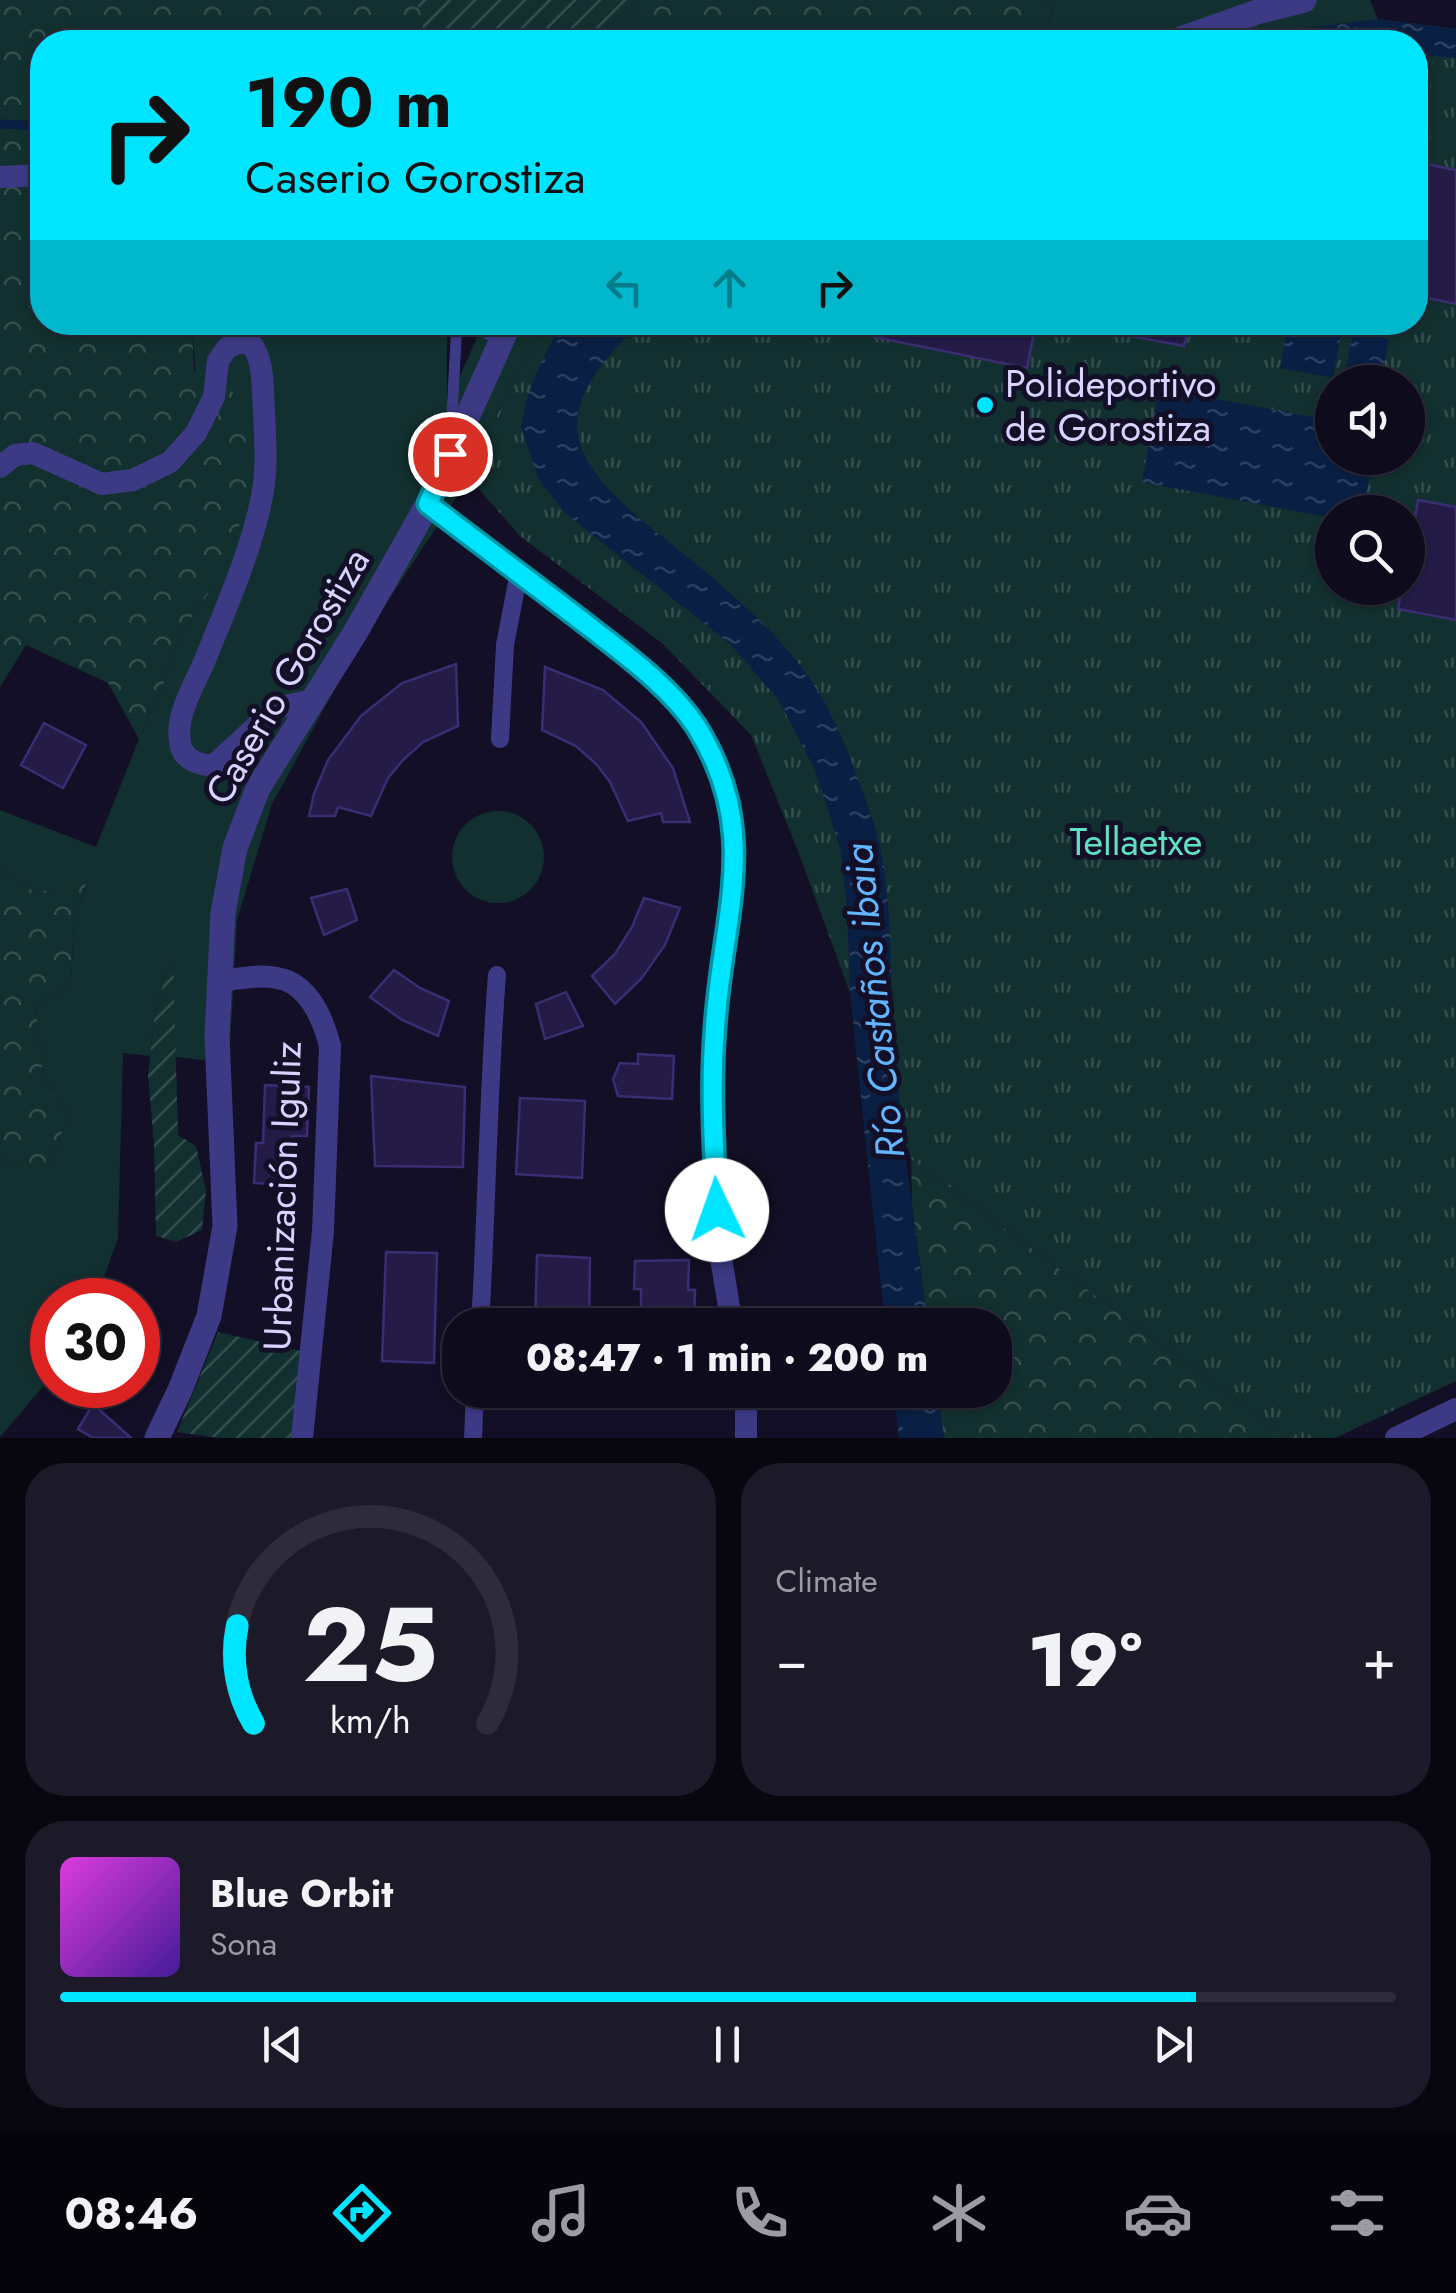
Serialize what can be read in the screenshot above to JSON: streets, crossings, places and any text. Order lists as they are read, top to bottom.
{
  "streets": {
    "street": ["Caserio Gorostiza", "Urbanización Iguliz"]
  },
  "crossings": [
    ["Caserio Gorostiza", "Urbanización Iguliz"]
  ],
  "water": ["Río Castaños ibaia"],
  "parks": ["Tellaetxe"],
  "places": ["Polideportivo de Gorostiza"],
  "page": {
    "turn": ["190 m", "Caserio Gorostiza"],
    "limit": "30",
    "trip": "08:47 · 1 min · 200 m",
    "tile": "Climate",
    "heat": ["−", "19°", "+"],
    "song": ["Blue Orbit", "Sona"],
    "tabs": "08:46",
    "gauge": ["25", "km/h"]
  }
}
